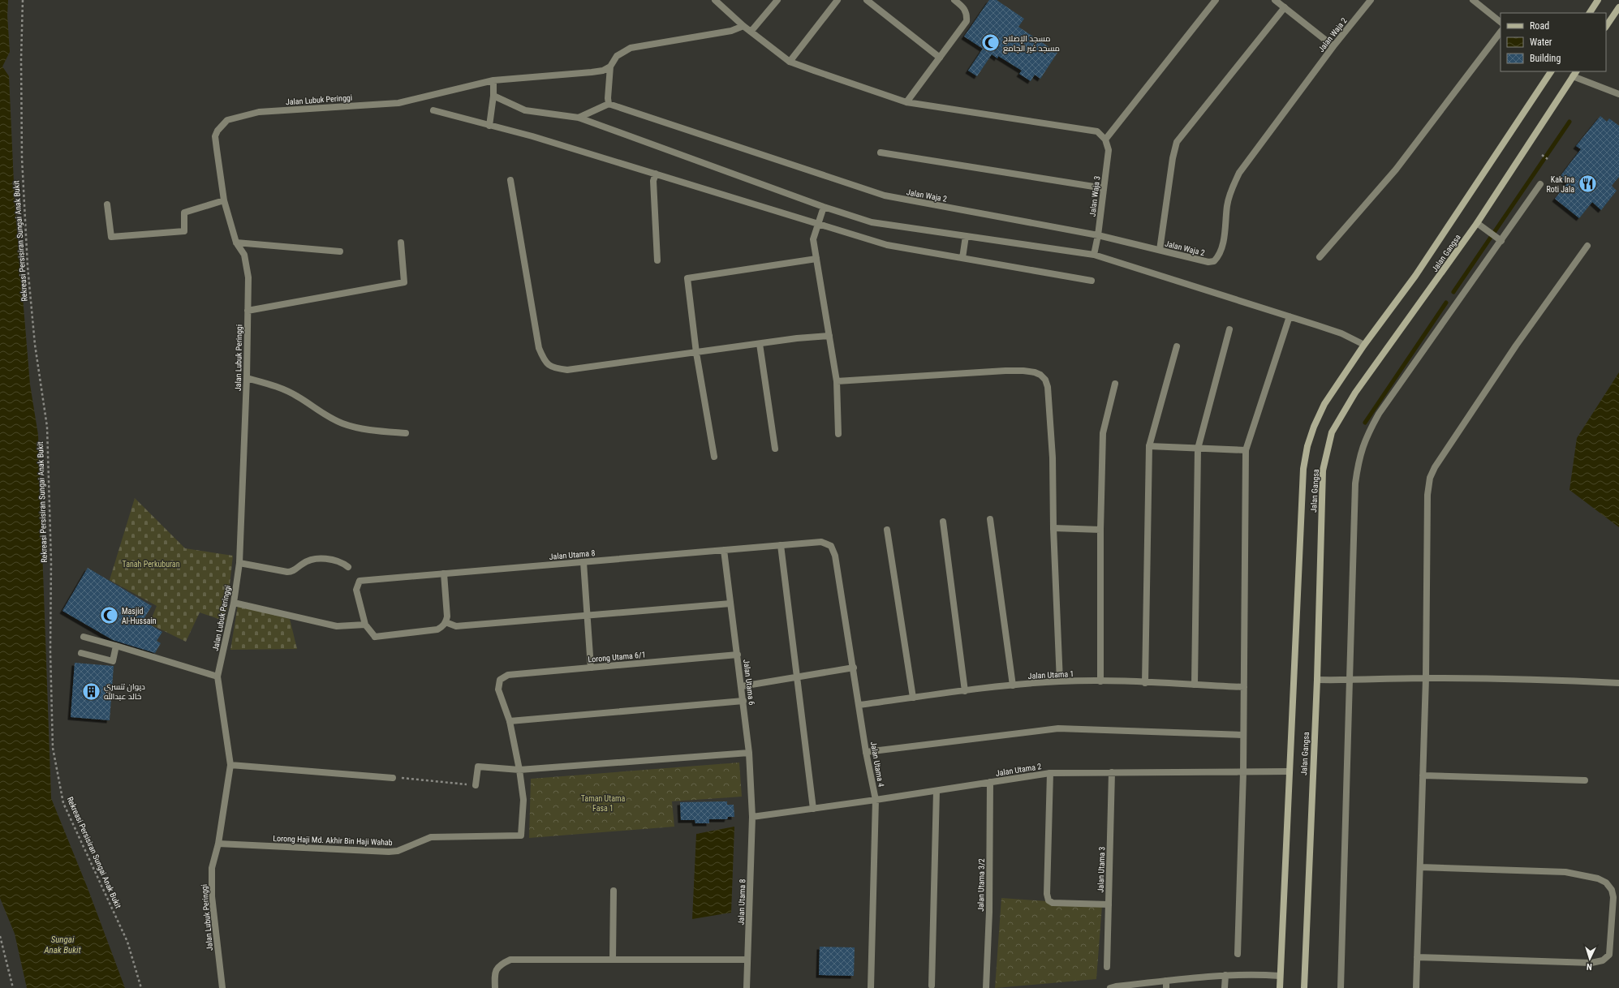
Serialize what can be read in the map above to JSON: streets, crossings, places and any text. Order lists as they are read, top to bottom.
{
  "streets": {
    "main road": ["Jalan Gangsa"],
    "street": [
      "Jalan Waja 2",
      "Jalan Lubuk Peringgi",
      "Jalan Waja 3",
      "Jalan Utama 8",
      "Lorong Utama 6/1",
      "Jalan Utama 1",
      "Jalan Utama 6",
      "Jalan Utama 4",
      "Jalan Utama 2",
      "Lorong Haji Md. Akhir Bin Haji Wahab",
      "Jalan Utama 3",
      "Jalan Utama 3/2"
    ],
    "path": ["Rekreasi Persisiran Sungai Anak Bukit"]
  },
  "crossings": [
    ["Jalan Waja 2", "Jalan Waja 3"],
    ["Jalan Lubuk Peringgi", "Lorong Haji Md. Akhir Bin Haji Wahab"],
    ["Jalan Gangsa", "Jalan Utama 2"],
    ["Jalan Utama 8", "Jalan Utama 6"],
    ["Jalan Utama 8", "Jalan Utama 4"],
    ["Jalan Utama 8", "Jalan Utama 2"],
    ["Lorong Utama 6/1", "Jalan Utama 6"],
    ["Jalan Utama 1", "Jalan Utama 4"],
    ["Jalan Utama 6", "Jalan Utama 2"],
    ["Jalan Utama 4", "Jalan Utama 2"],
    ["Jalan Utama 2", "Jalan Utama 3"],
    ["Jalan Utama 2", "Jalan Utama 3/2"]
  ],
  "water": ["Sungai Anak Bukit"],
  "parks": ["Tanah Perkuburan", "Taman Utama Fasa 1"],
  "places": {
    "mosque": ["مسجد الإصلاح مسجد غير الجامع", "Masjid Al-Hussain"],
    "restaurant": ["Kak Ina Roti Jala"],
    "building": ["دیوان تنسري خالد عبدالله"]
  },
  "legend": ["Road", "Water", "Building"],
  "north": "bottom"
}
